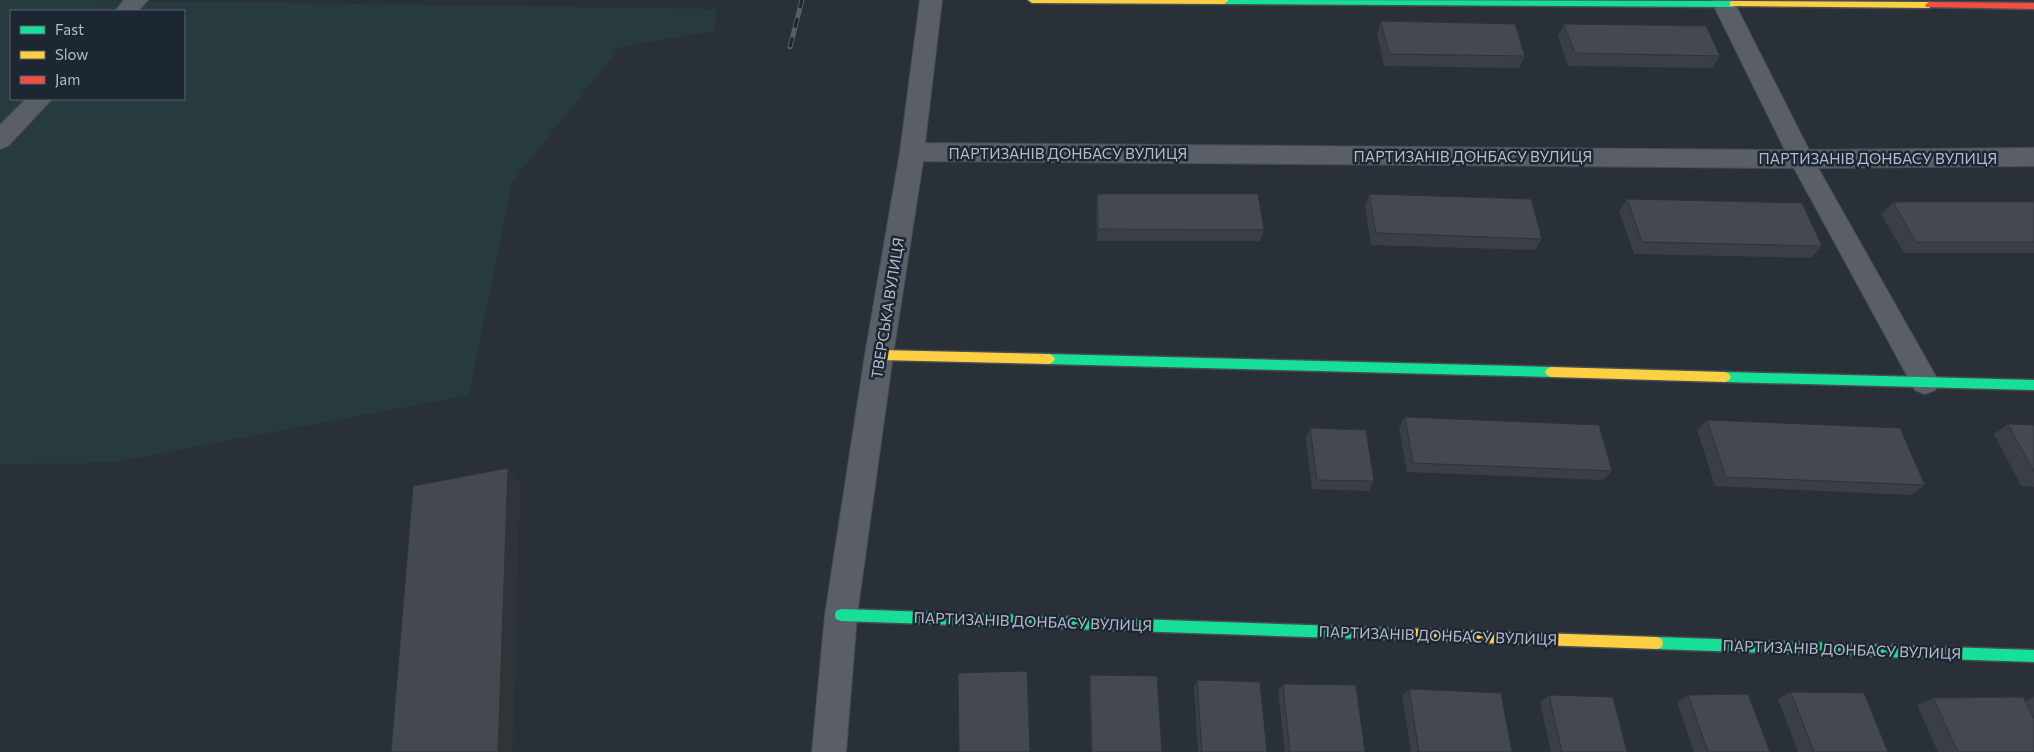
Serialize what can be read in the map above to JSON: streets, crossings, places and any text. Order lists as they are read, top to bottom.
{
  "streets": {
    "street": ["ПАРТИЗАНІВ ДОНБАСУ ВУЛИЦЯ", "ТВЕРСЬКА ВУЛИЦЯ"]
  },
  "crossings": [
    ["ПАРТИЗАНІВ ДОНБАСУ ВУЛИЦЯ", "ТВЕРСЬКА ВУЛИЦЯ"]
  ],
  "legend": ["Fast", "Slow", "Jam"]
}
